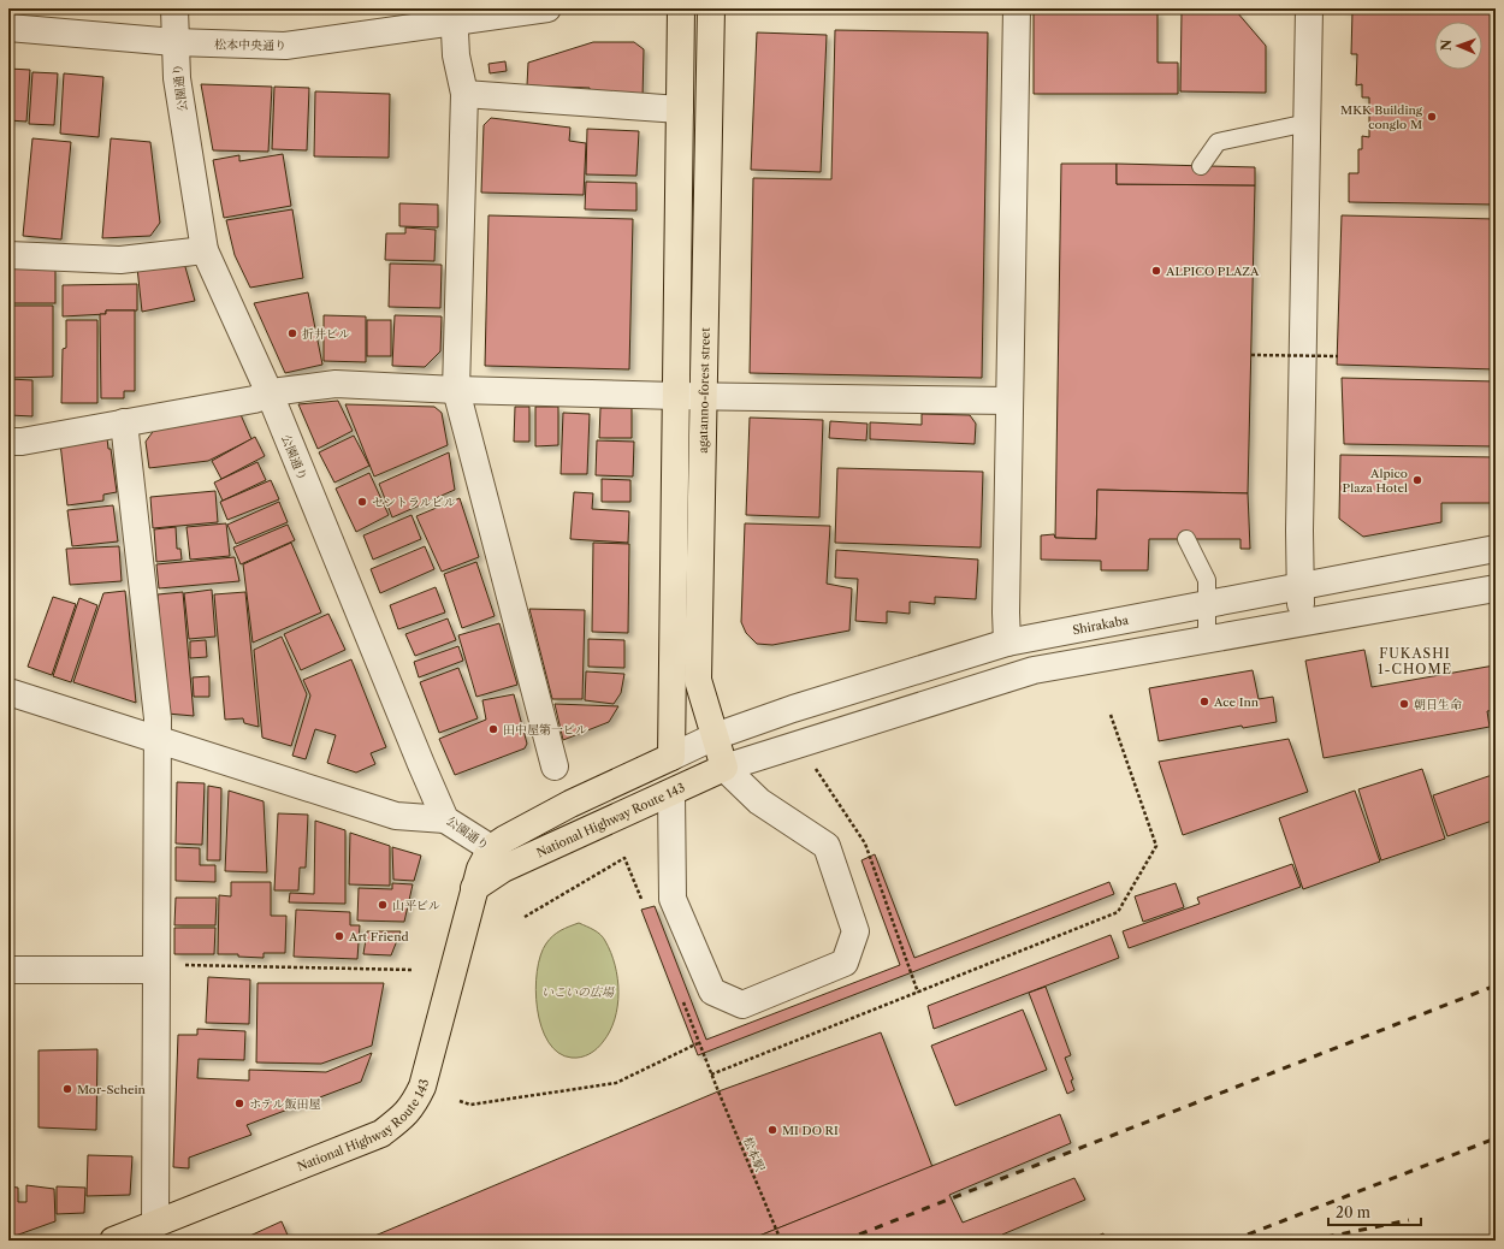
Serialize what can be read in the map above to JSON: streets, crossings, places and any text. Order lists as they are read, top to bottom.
{
  "streets": {
    "highway": ["agatanno-forest street", "National Highway Route 143"],
    "street": ["松本中央通り", "公園通り", "Shirakaba"],
    "path": ["松本駅"]
  },
  "crossings": [
    ["松本中央通り", "公園通り"],
    ["公園通り", "National Highway Route 143"],
    ["agatanno-forest street", "Shirakaba"],
    ["agatanno-forest street", "National Highway Route 143"],
    ["Shirakaba", "National Highway Route 143"]
  ],
  "districts": ["FUKASHI 1-CHOME"],
  "parks": ["いこいの広場"],
  "places": [
    "MKK Building conglo M",
    "ALPICO PLAZA",
    "折井ビル",
    "Alpico Plaza Hotel",
    "セントラルビル",
    "Ace Inn",
    "朝日生命",
    "田中屋第一ビル",
    "山平ビル",
    "Art Friend",
    "Mor-Schein",
    "ホテル飯田屋",
    "MI DO RI"
  ],
  "scale_bar": "20 m",
  "north": "left"
}
